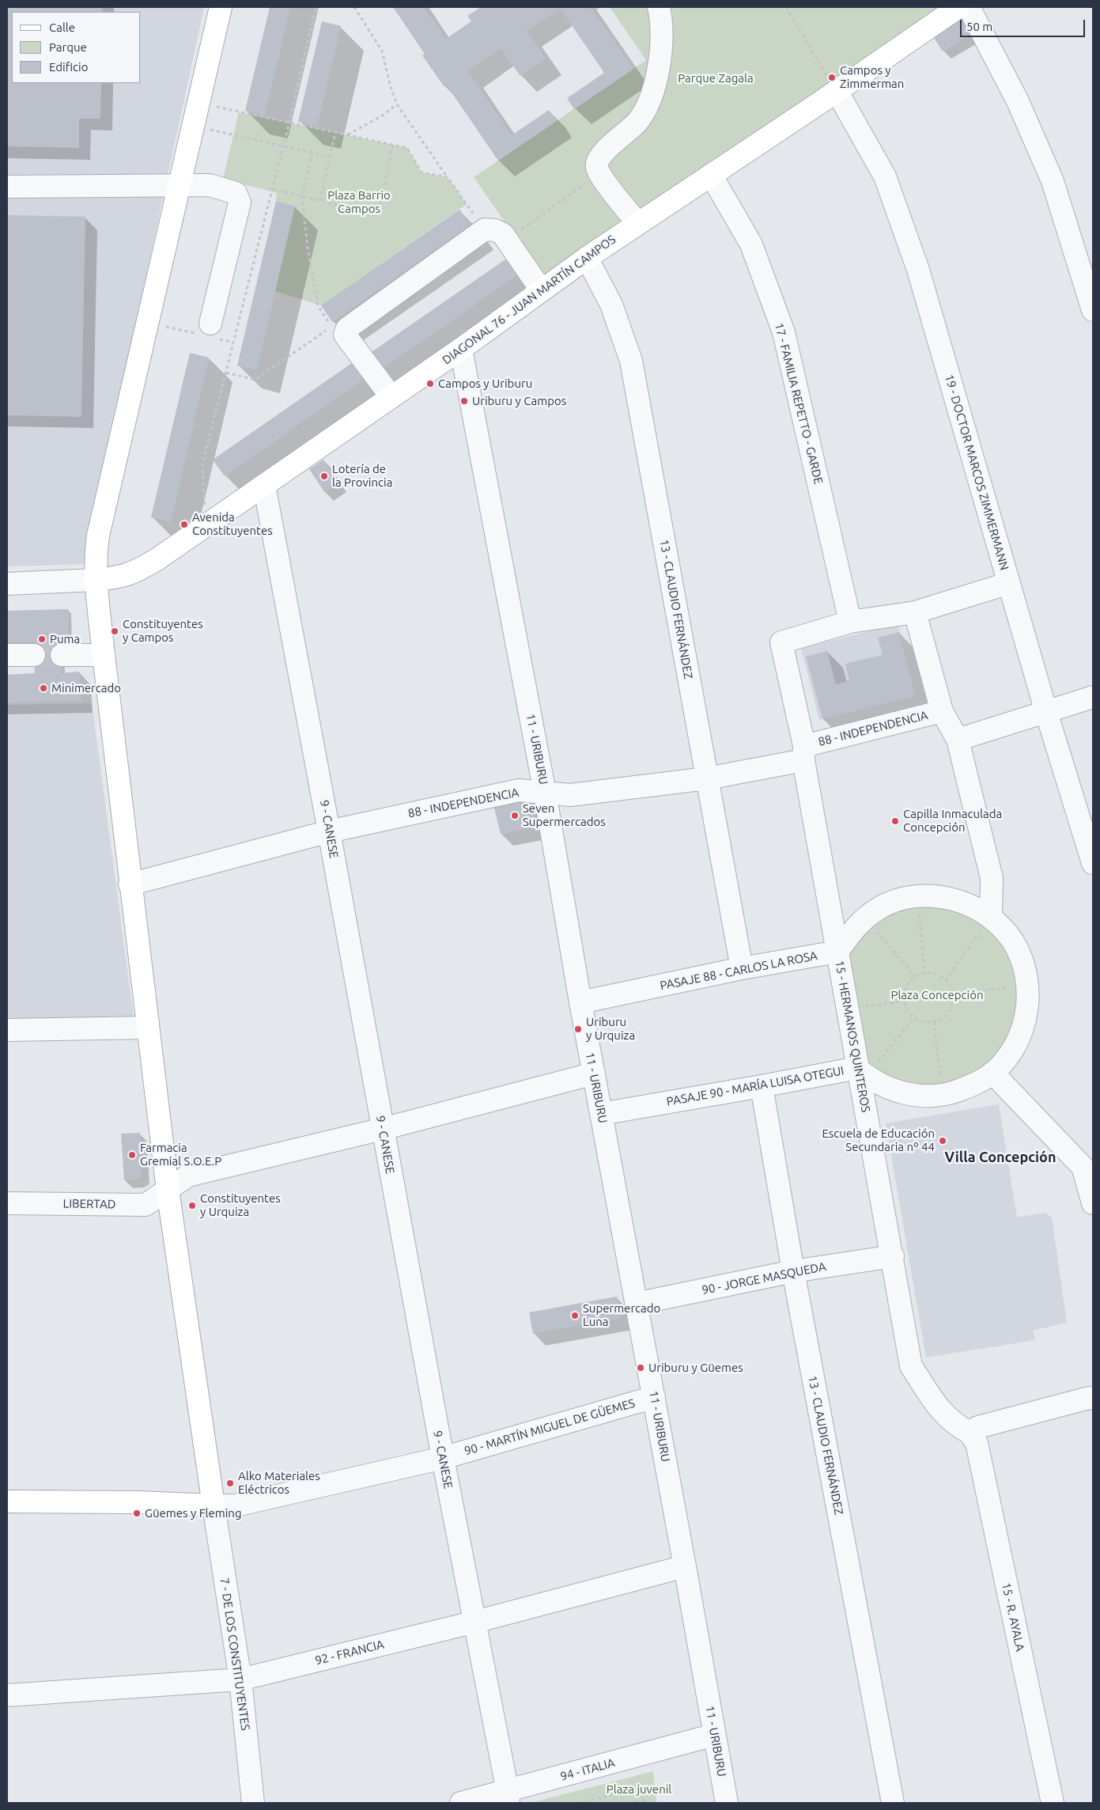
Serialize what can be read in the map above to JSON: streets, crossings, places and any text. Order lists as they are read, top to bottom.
{
  "streets": {
    "main road": ["DIAGONAL 76 - JUAN MARTÍN CAMPOS"],
    "street": [
      "17 - FAMILIA REPETTO - GARDE",
      "19 - DOCTOR MARCOS ZIMMERMANN",
      "13 - CLAUDIO FERNÁNDEZ",
      "88 - INDEPENDENCIA",
      "11 - URIBURU",
      "9 - CANESE",
      "PASAJE 88 - CARLOS LA ROSA",
      "15 - HERMANOS QUINTEROS",
      "PASAJE 90 - MARÍA LUISA OTEGUI",
      "LIBERTAD",
      "90 - JORGE MASQUEDA",
      "90 - MARTÍN MIGUEL DE GÜEMES",
      "15 - R. AYALA",
      "92 - FRANCIA",
      "7 - DE LOS CONSTITUYENTES",
      "94 - ITALIA"
    ]
  },
  "crossings": [
    ["DIAGONAL 76 - JUAN MARTÍN CAMPOS", "17 - FAMILIA REPETTO - GARDE"],
    ["DIAGONAL 76 - JUAN MARTÍN CAMPOS", "19 - DOCTOR MARCOS ZIMMERMANN"],
    ["DIAGONAL 76 - JUAN MARTÍN CAMPOS", "13 - CLAUDIO FERNÁNDEZ"],
    ["DIAGONAL 76 - JUAN MARTÍN CAMPOS", "11 - URIBURU"],
    ["DIAGONAL 76 - JUAN MARTÍN CAMPOS", "9 - CANESE"],
    ["17 - FAMILIA REPETTO - GARDE", "15 - HERMANOS QUINTEROS"],
    ["13 - CLAUDIO FERNÁNDEZ", "88 - INDEPENDENCIA"],
    ["13 - CLAUDIO FERNÁNDEZ", "PASAJE 88 - CARLOS LA ROSA"],
    ["13 - CLAUDIO FERNÁNDEZ", "PASAJE 90 - MARÍA LUISA OTEGUI"],
    ["13 - CLAUDIO FERNÁNDEZ", "90 - JORGE MASQUEDA"],
    ["88 - INDEPENDENCIA", "11 - URIBURU"],
    ["88 - INDEPENDENCIA", "9 - CANESE"],
    ["88 - INDEPENDENCIA", "15 - HERMANOS QUINTEROS"],
    ["11 - URIBURU", "PASAJE 88 - CARLOS LA ROSA"],
    ["11 - URIBURU", "PASAJE 90 - MARÍA LUISA OTEGUI"],
    ["11 - URIBURU", "LIBERTAD"],
    ["11 - URIBURU", "90 - JORGE MASQUEDA"],
    ["11 - URIBURU", "90 - MARTÍN MIGUEL DE GÜEMES"],
    ["11 - URIBURU", "92 - FRANCIA"],
    ["11 - URIBURU", "94 - ITALIA"],
    ["9 - CANESE", "LIBERTAD"],
    ["9 - CANESE", "90 - MARTÍN MIGUEL DE GÜEMES"],
    ["9 - CANESE", "92 - FRANCIA"],
    ["9 - CANESE", "94 - ITALIA"],
    ["PASAJE 88 - CARLOS LA ROSA", "15 - HERMANOS QUINTEROS"],
    ["15 - HERMANOS QUINTEROS", "PASAJE 90 - MARÍA LUISA OTEGUI"],
    ["15 - HERMANOS QUINTEROS", "90 - JORGE MASQUEDA"],
    ["15 - HERMANOS QUINTEROS", "15 - R. AYALA"],
    ["90 - MARTÍN MIGUEL DE GÜEMES", "7 - DE LOS CONSTITUYENTES"],
    ["92 - FRANCIA", "7 - DE LOS CONSTITUYENTES"]
  ],
  "districts": ["Villa Concepción"],
  "parks": [
    "Parque Zagala",
    "Plaza Barrio Campos",
    "Plaza Concepción",
    "Plaza juvenil"
  ],
  "places": [
    "Campos y Zimmerman",
    "Campos y Uriburu",
    "Uriburu y Campos",
    "Lotería de la Provincia",
    "Avenida Constituyentes",
    "Constituyentes y Campos",
    "Puma",
    "Minimercado",
    "Seven Supermercados",
    "Capilla Inmaculada Concepción",
    "Uriburu y Urquiza",
    "Escuela de Educación Secundaria nº 44",
    "Farmacia Gremial S.O.E.P",
    "Constituyentes y Urquiza",
    "Supermercado Luna",
    "Uriburu y Güemes",
    "Alko Materiales Eléctricos",
    "Güemes y Fleming"
  ],
  "legend": ["Calle", "Parque", "Edificio"],
  "scale_bar": "50 m"
}
